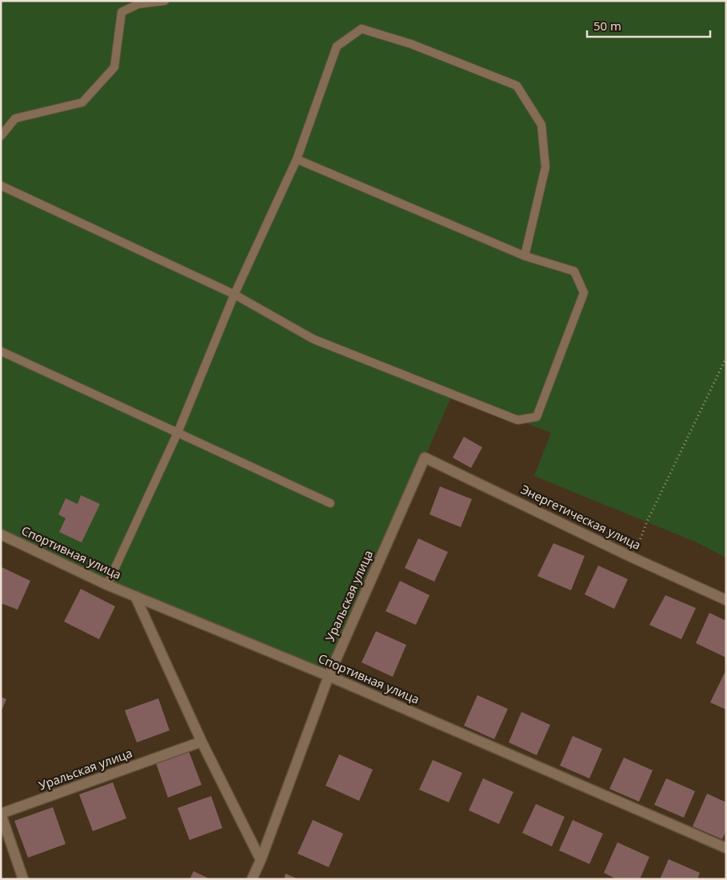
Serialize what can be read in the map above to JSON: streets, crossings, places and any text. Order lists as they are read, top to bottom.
{
  "streets": {
    "street": ["Энергетическая улица", "Спортивная улица", "Уральская улица"]
  },
  "crossings": [
    ["Энергетическая улица", "Уральская улица"],
    ["Спортивная улица", "Уральская улица"]
  ],
  "scale_bar": "50 m"
}
